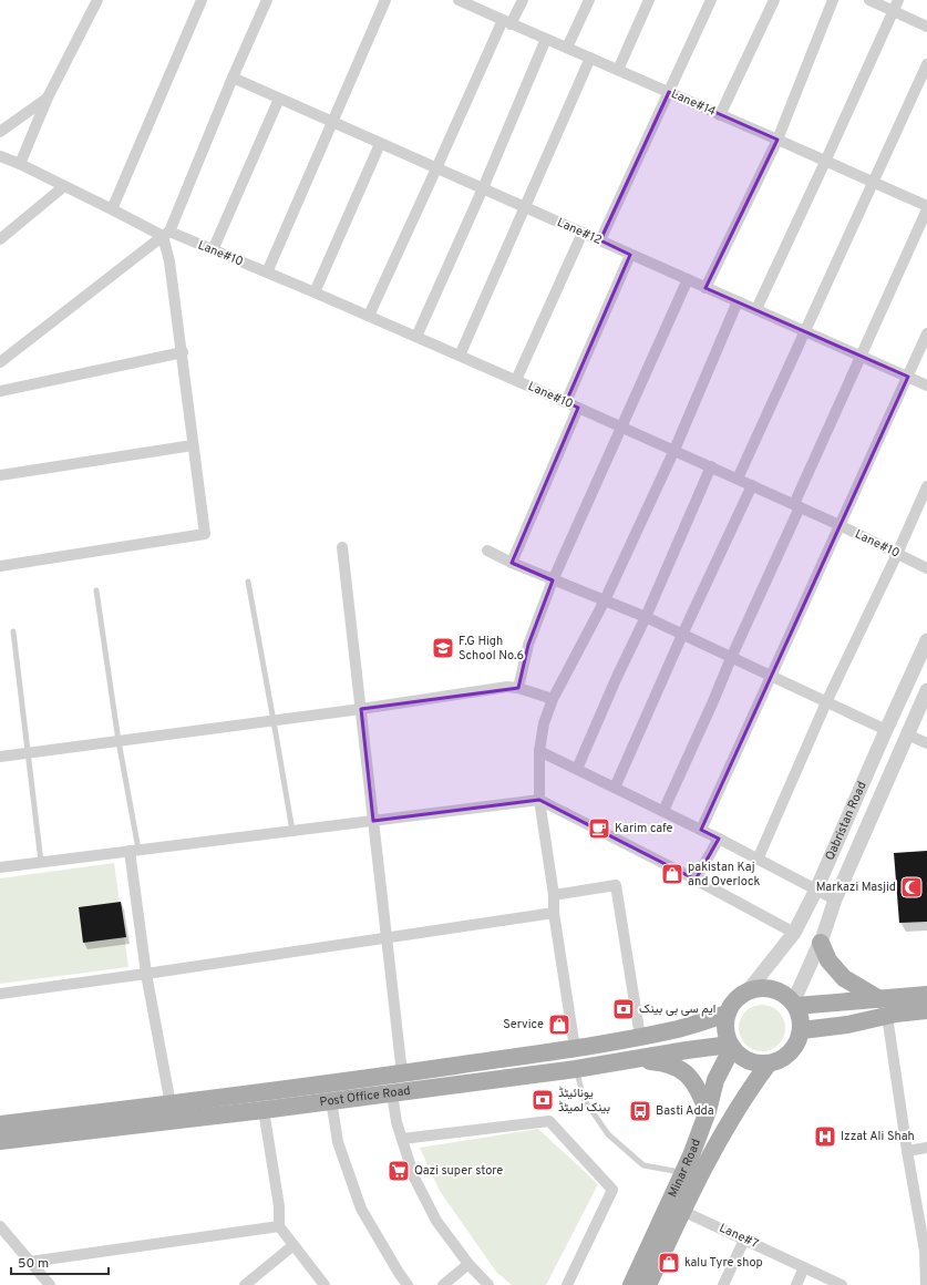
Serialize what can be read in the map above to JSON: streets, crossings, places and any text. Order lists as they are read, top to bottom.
{
  "streets": {
    "main road": ["Post Office Road", "Minar Road"],
    "street": [
      "Lane#14",
      "Lane#12",
      "Lane#10",
      "Qabristan Road",
      "Lane#7"
    ]
  },
  "crossings": [
    ["Qabristan Road", "Post Office Road"],
    ["Qabristan Road", "Minar Road"],
    ["Post Office Road", "Minar Road"],
    ["Minar Road", "Lane#7"]
  ],
  "places": {
    "school or university": ["F.G High School No.6"],
    "cafe": ["Karim cafe"],
    "shop": ["pakistan Kaj and Overlock", "Service", "kalu Tyre shop"],
    "mosque": ["Markazi Masjid"],
    "bank": ["ایم سی بی بینک", "یونائیٹڈ بینک لمیٹڈ"],
    "bus stop": ["Basti Adda"],
    "hospital": ["Izzat Ali Shah"],
    "supermarket": ["Qazi super store"]
  },
  "scale_bar": "50 m"
}
